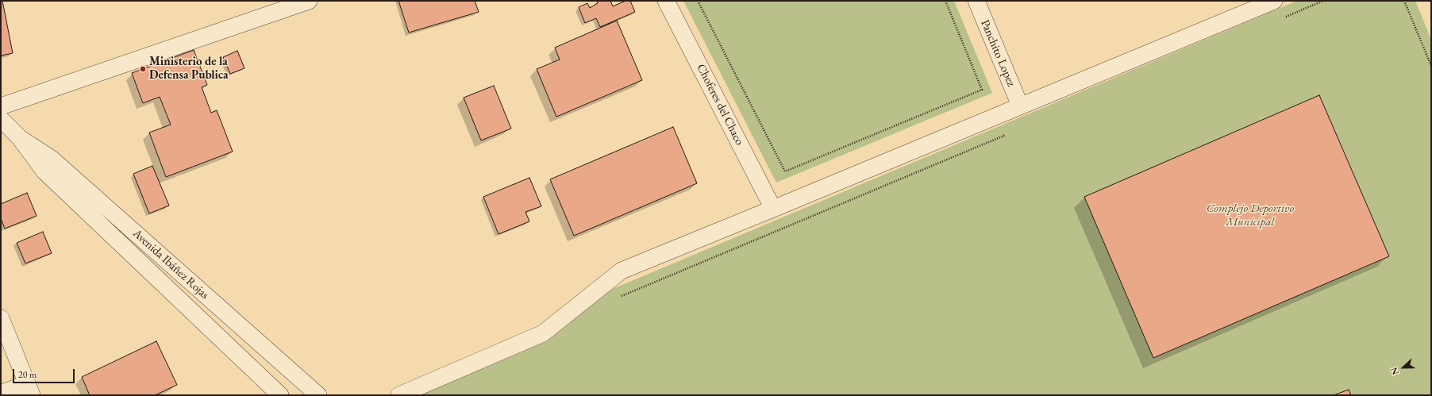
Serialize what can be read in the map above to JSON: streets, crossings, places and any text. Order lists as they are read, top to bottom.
{
  "streets": {
    "street": ["Panchito Lopez", "Choferes del Chaco", "Avenida Ibáñez Rojas"]
  },
  "parks": ["Complejo Deportivo Municipal"],
  "places": ["Ministerio de la Defensa Publica"],
  "scale_bar": "20 m",
  "north": "left"
}
